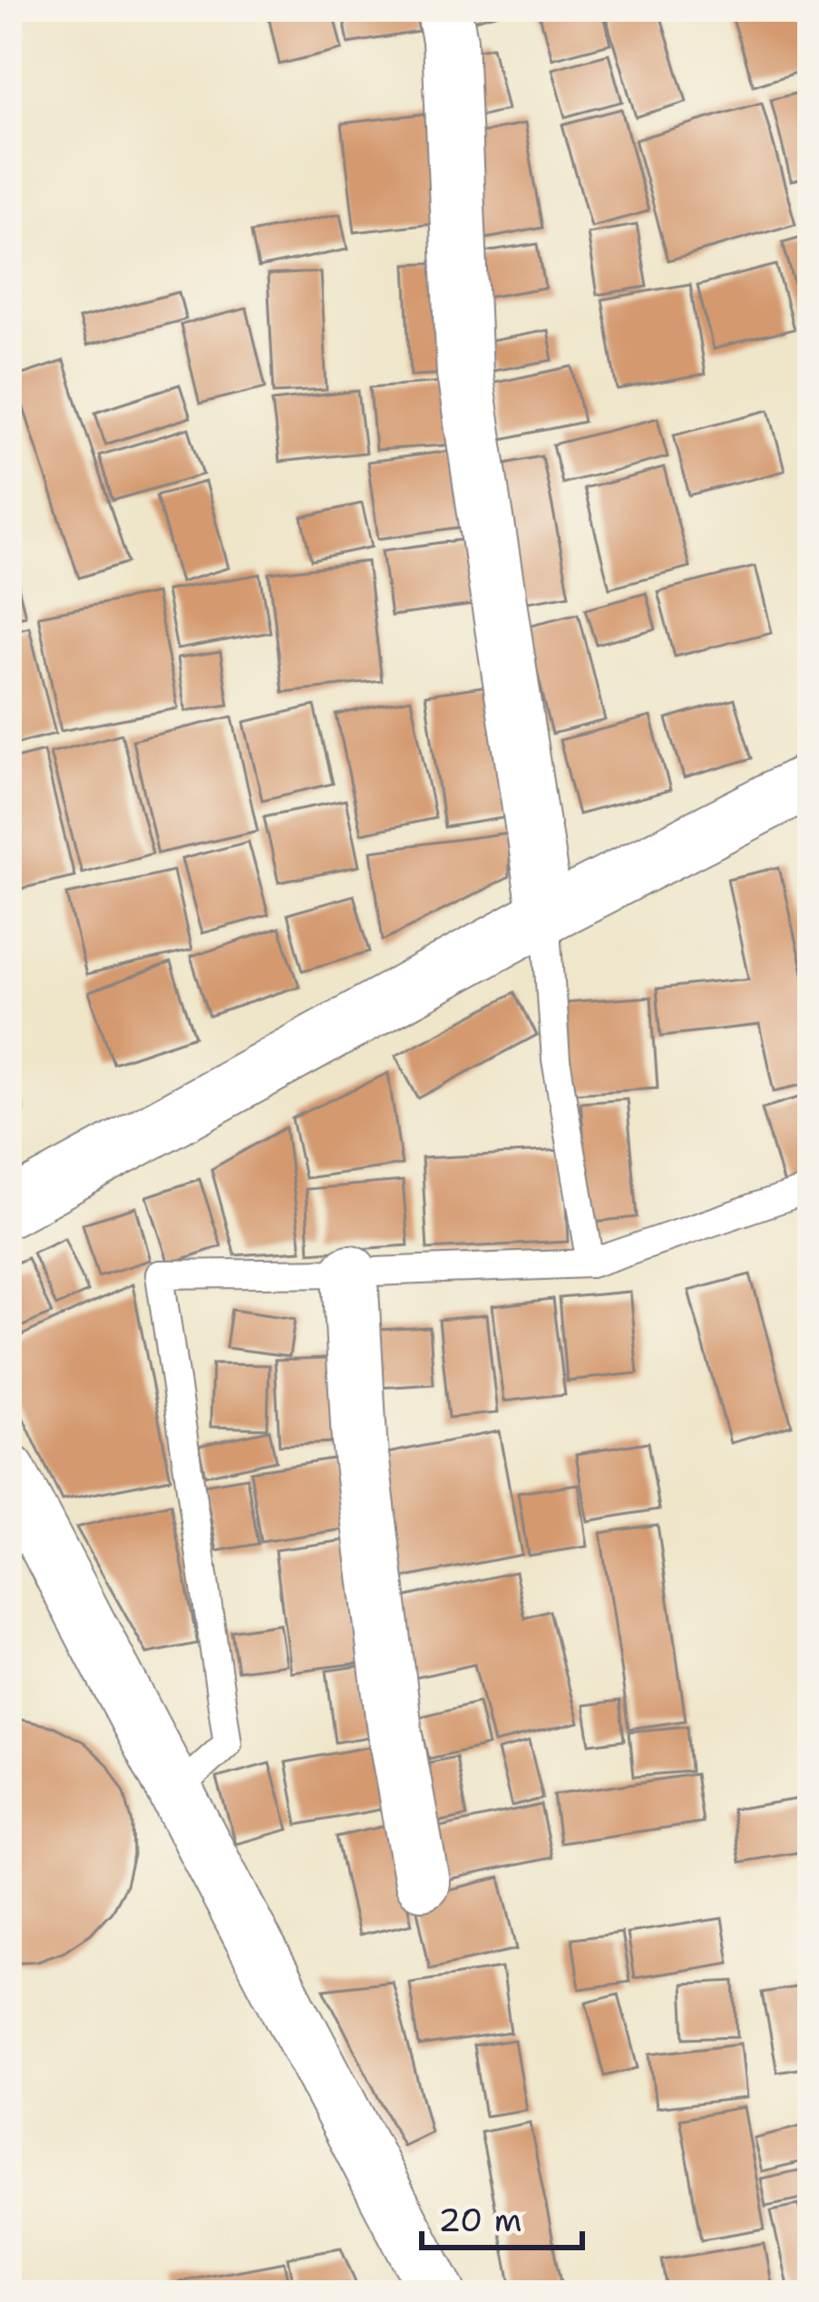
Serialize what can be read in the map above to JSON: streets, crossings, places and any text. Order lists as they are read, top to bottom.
{
  "scale_bar": "20 m"
}
